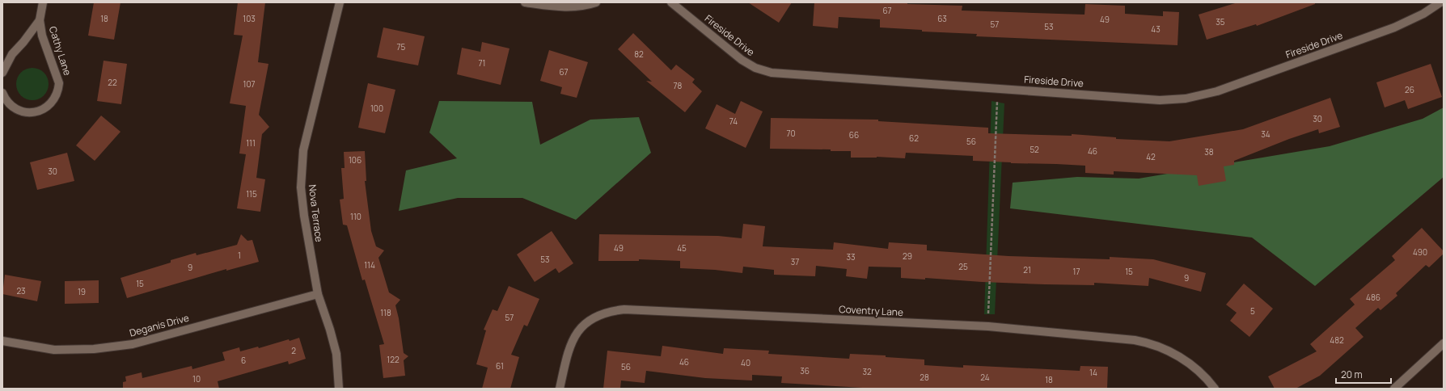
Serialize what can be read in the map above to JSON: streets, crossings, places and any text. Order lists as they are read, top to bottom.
{
  "streets": {
    "street": [
      "Fireside Drive",
      "Cathy Lane",
      "Nova Terrace",
      "Coventry Lane",
      "Deganis Drive"
    ]
  },
  "crossings": [
    ["Nova Terrace", "Deganis Drive"]
  ],
  "house_numbers": [
    "67",
    "18",
    "103",
    "63",
    "49",
    "35",
    "57",
    "53",
    "43",
    "75",
    "82",
    "71",
    "67",
    "22",
    "107",
    "78",
    "26",
    "100",
    "30",
    "74",
    "70",
    "34",
    "66",
    "62",
    "56",
    "111",
    "52",
    "46",
    "38",
    "42",
    "106",
    "30",
    "115",
    "110",
    "49",
    "45",
    "490",
    "1",
    "29",
    "33",
    "53",
    "37",
    "114",
    "25",
    "9",
    "21",
    "17",
    "15",
    "9",
    "15",
    "23",
    "19",
    "486",
    "5",
    "118",
    "57",
    "482",
    "2",
    "122",
    "6",
    "46",
    "40",
    "61",
    "56",
    "36",
    "32",
    "14",
    "28",
    "24",
    "10",
    "18"
  ],
  "scale_bar": "20 m"
}
